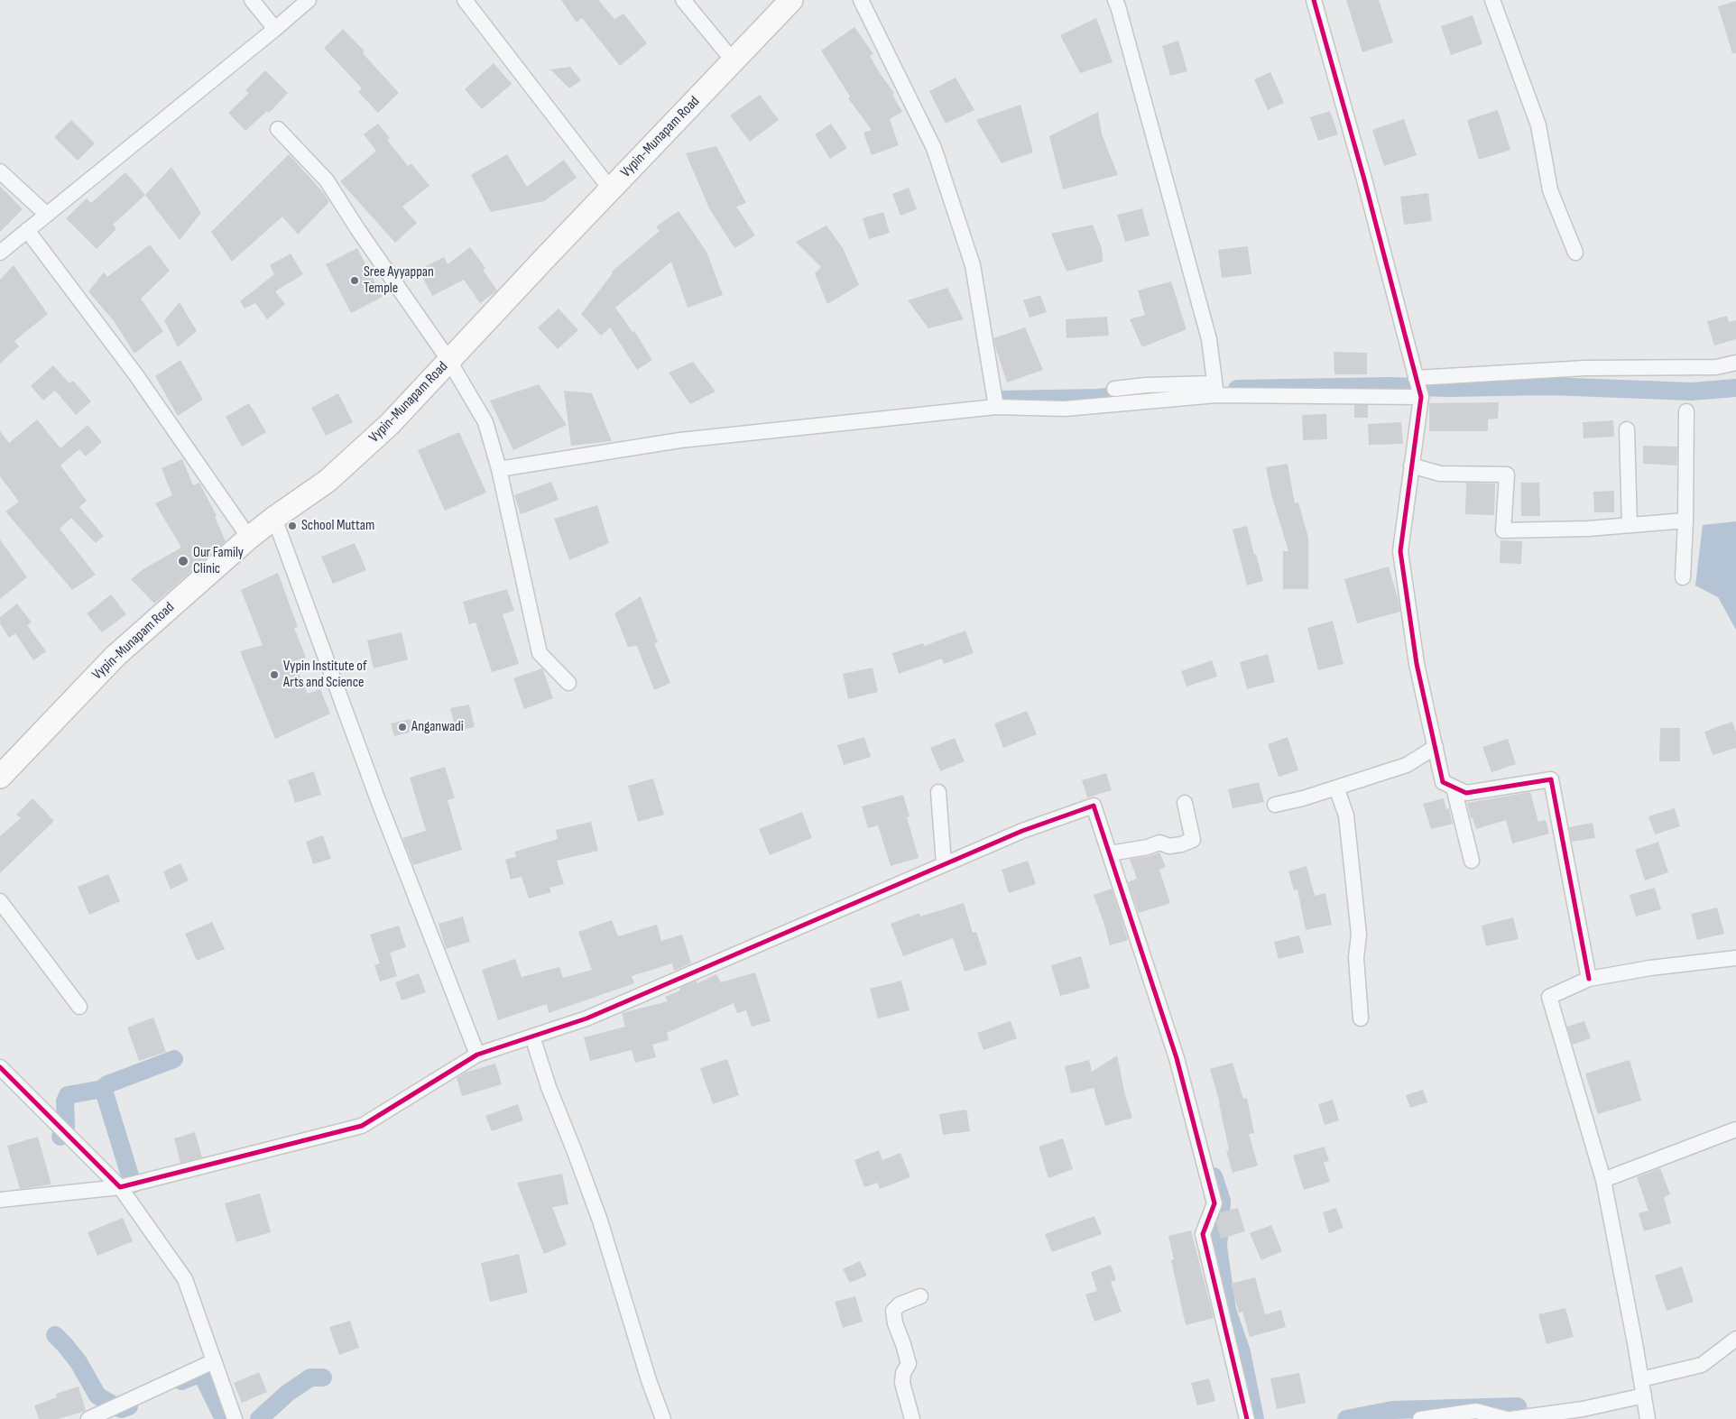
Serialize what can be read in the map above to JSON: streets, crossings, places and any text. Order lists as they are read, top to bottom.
{
  "streets": {
    "main road": ["Vypin-Munapam Road"]
  },
  "places": [
    "Sree Ayyappan Temple",
    "School Muttam",
    "Our Family Clinic",
    "Vypin Institute of Arts and Science",
    "Anganwadi"
  ]
}
